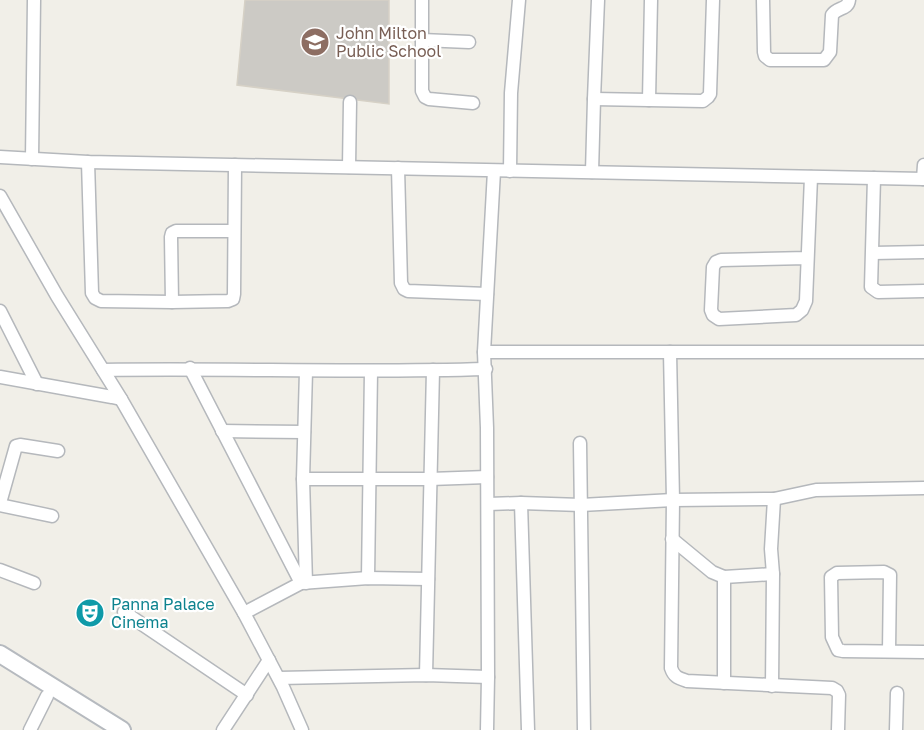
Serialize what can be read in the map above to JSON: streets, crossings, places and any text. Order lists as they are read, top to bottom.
{
  "places": {
    "school or university": ["John Milton Public School"],
    "theatre": ["Panna Palace Cinema"]
  }
}
